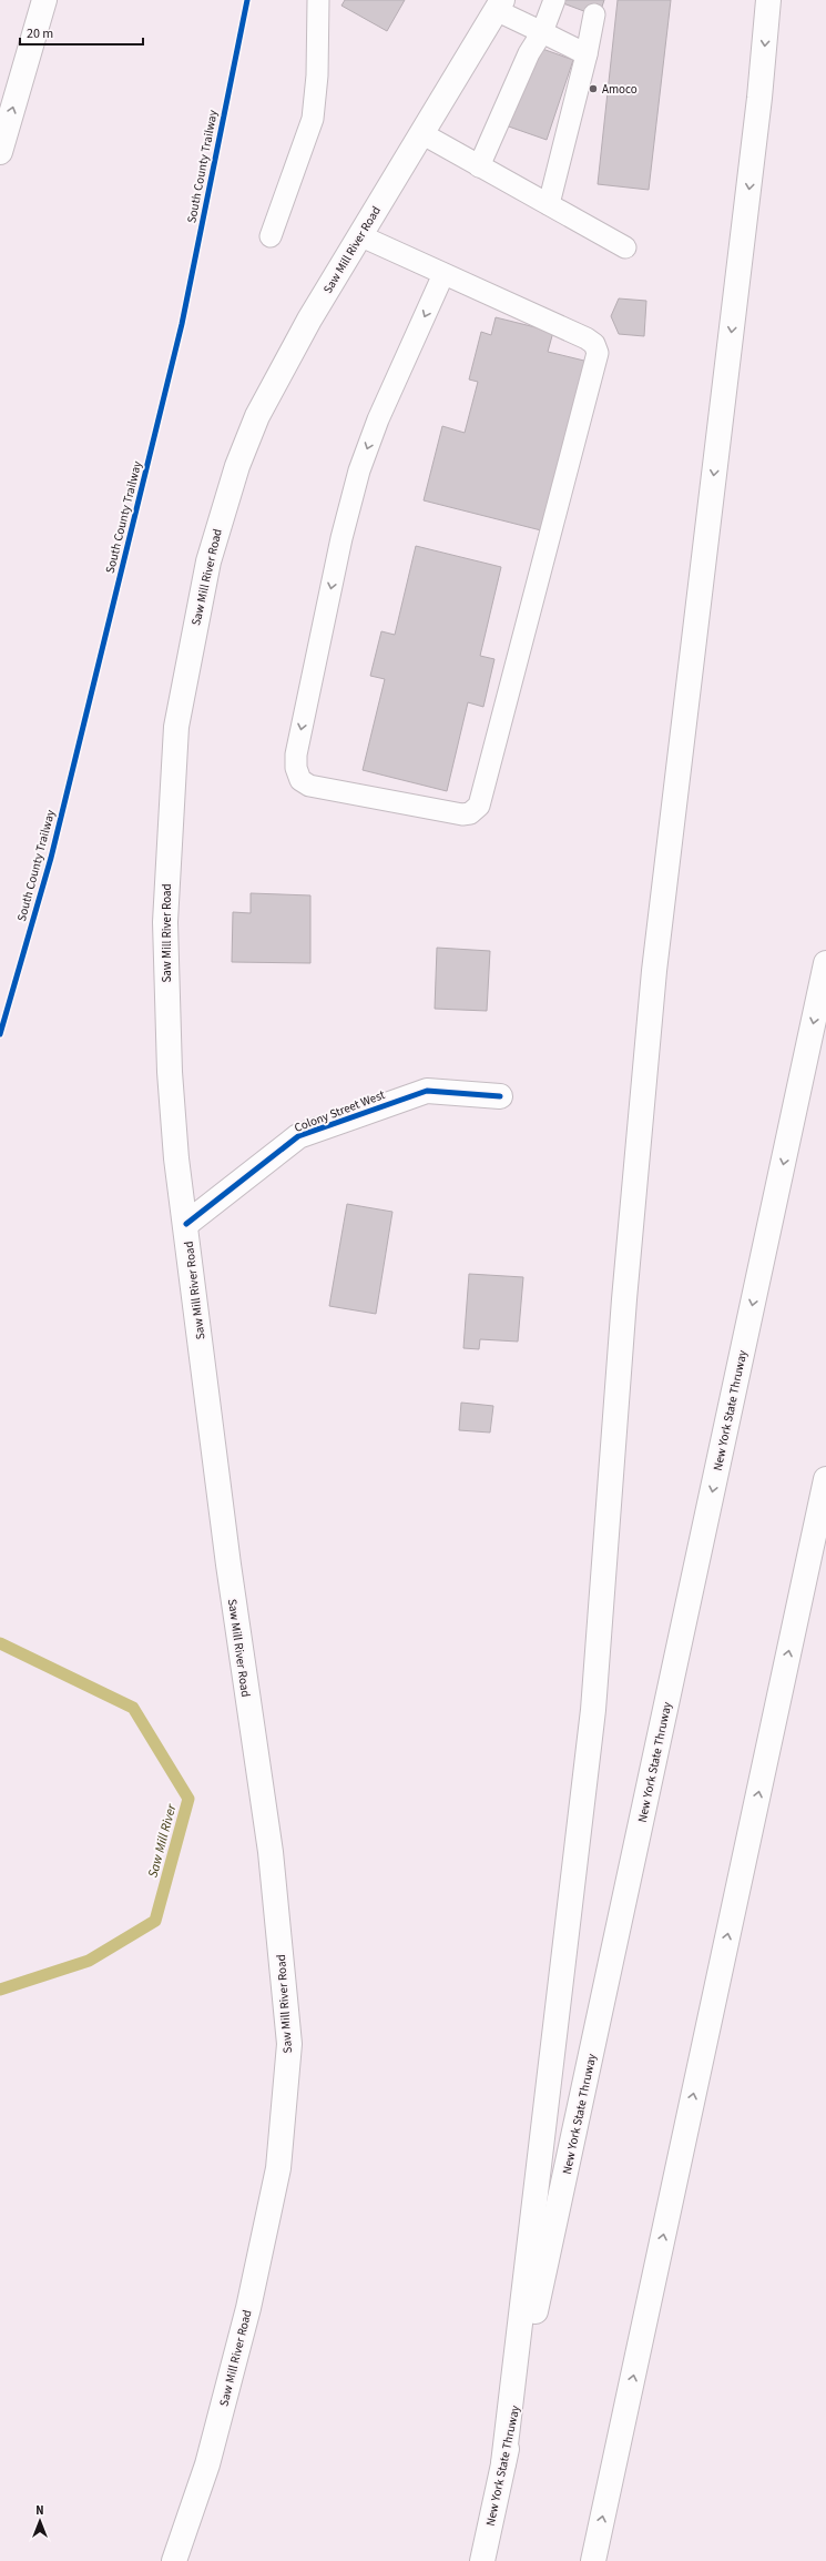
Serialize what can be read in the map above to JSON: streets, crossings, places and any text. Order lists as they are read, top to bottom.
{
  "streets": {
    "main road": ["Saw Mill River Road", "Colony Street West", "New York State Thruway"],
    "cycle path": ["South County Trailway"]
  },
  "crossings": [
    ["Saw Mill River Road", "Colony Street West"]
  ],
  "water": ["Saw Mill River"],
  "places": ["Amoco"],
  "scale_bar": "20 m",
  "north": "top"
}
